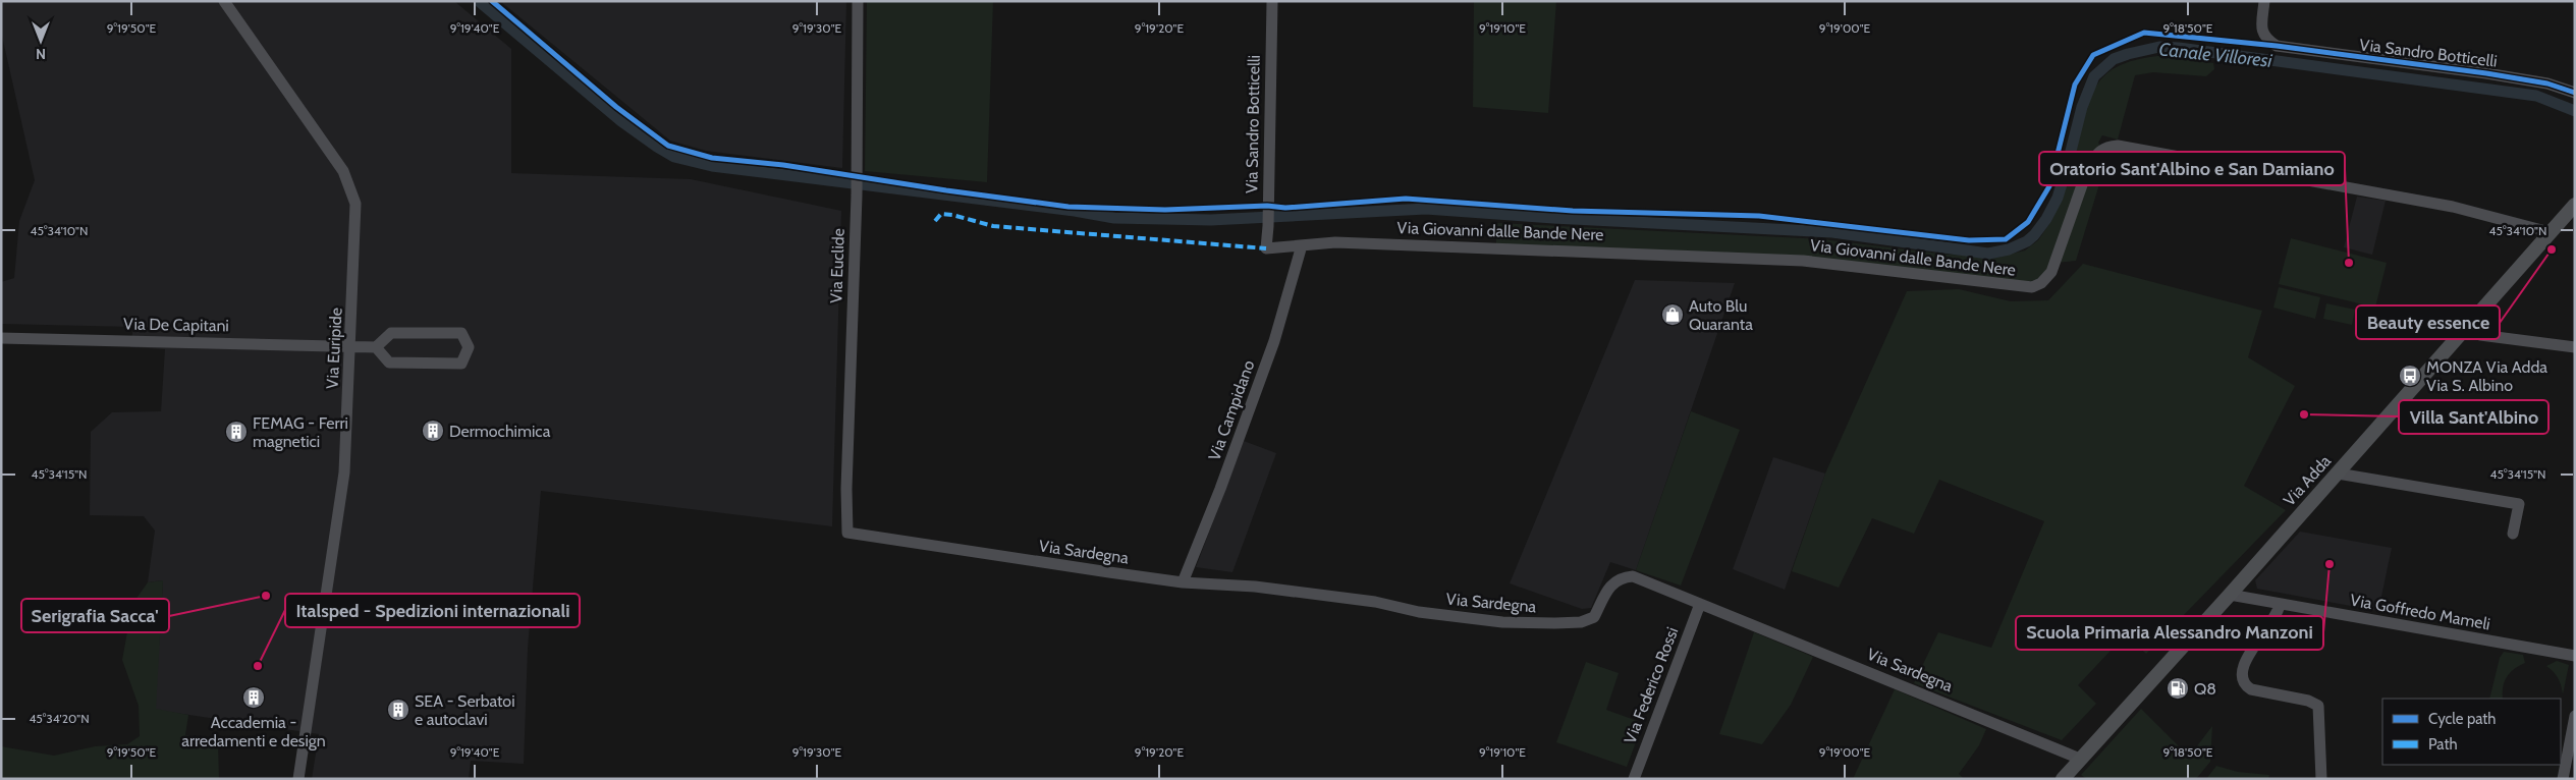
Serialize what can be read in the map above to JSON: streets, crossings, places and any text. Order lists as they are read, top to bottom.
{
  "streets": {
    "main road": ["Via Adda"],
    "street": [
      "Via Sandro Botticelli",
      "Via Giovanni dalle Bande Nere",
      "Via Euclide",
      "Via De Capitani",
      "Via Euripide",
      "Via Campidano",
      "Via Sardegna",
      "Via Goffredo Mameli",
      "Via Federico Rossi"
    ]
  },
  "crossings": [
    ["Via Sandro Botticelli", "Via Giovanni dalle Bande Nere"],
    ["Via Giovanni dalle Bande Nere", "Via Campidano"],
    ["Via Giovanni dalle Bande Nere", "Via Adda"],
    ["Via Euclide", "Via Sardegna"],
    ["Via De Capitani", "Via Euripide"],
    ["Via Campidano", "Via Sardegna"],
    ["Via Adda", "Via Sardegna"],
    ["Via Adda", "Via Goffredo Mameli"],
    ["Via Sardegna", "Via Federico Rossi"]
  ],
  "water": ["Canale Villoresi"],
  "places": {
    "other": [
      "Beauty essence",
      "Oratorio Sant'Albino e San Damiano",
      "Villa Sant'Albino",
      "Scuola Primaria Alessandro Manzoni",
      "Serigrafia Sacca'",
      "Italsped - Spedizioni internazionali"
    ],
    "shop": ["Auto Blu Quaranta"],
    "bus stop": ["MONZA Via Adda Via S. Albino"],
    "building": [
      "Dermochimica",
      "FEMAG - Ferri magnetici",
      "Accademia - arredamenti e design",
      "SEA - Serbatoi e autoclavi"
    ],
    "fuel station": ["Q8"]
  },
  "legend": ["Cycle path", "Path"],
  "north": "bottom",
  "coordinates": [
    "9°19'50\"E",
    "9°19'40\"E",
    "9°19'30\"E",
    "9°19'20\"E",
    "9°19'10\"E",
    "9°19'00\"E",
    "9°18'50\"E",
    "45°34'10\"N",
    "45°34'15\"N",
    "45°34'20\"N"
  ]
}
